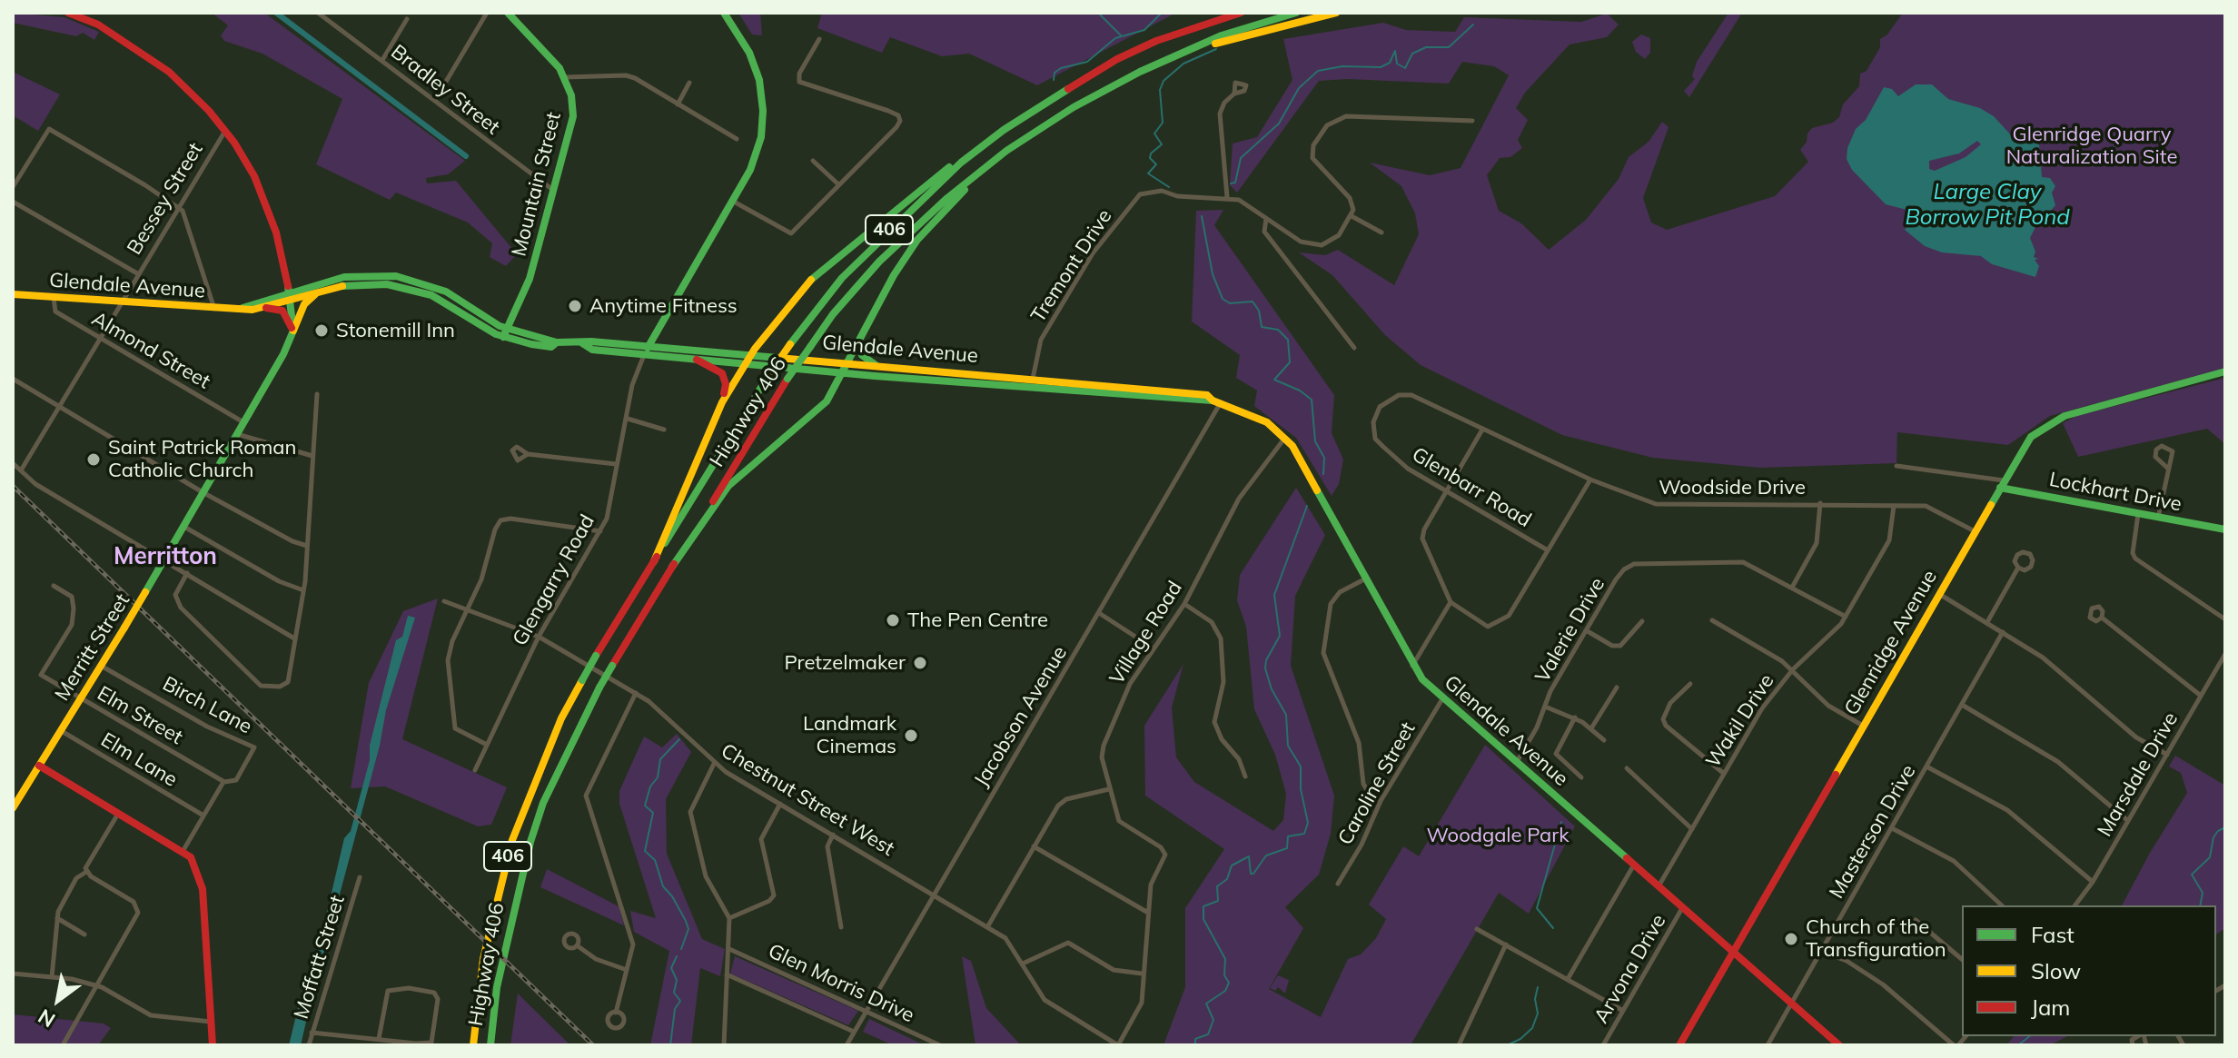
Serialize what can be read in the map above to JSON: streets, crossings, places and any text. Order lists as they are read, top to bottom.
{
  "streets": {
    "main road": [
      "Mountain Street",
      "406",
      "Glendale Avenue",
      "Highway 406",
      "Lockhart Drive",
      "Glenridge Avenue",
      "Merritt Street"
    ],
    "street": [
      "Bradley Street",
      "Bessey Street",
      "Tremont Drive",
      "Almond Street",
      "Glenbarr Road",
      "Woodside Drive",
      "Glengarry Road",
      "Valerie Drive",
      "Village Road",
      "Birch Lane",
      "Elm Street",
      "Jacobson Avenue",
      "Wakil Drive",
      "Elm Lane",
      "Marsdale Drive",
      "Caroline Street",
      "Chestnut Street West",
      "Masterson Drive",
      "Moffatt Street",
      "Arvona Drive",
      "Glen Morris Drive"
    ]
  },
  "crossings": [
    ["Bradley Street", "Mountain Street"],
    ["Mountain Street", "Glendale Avenue"],
    ["Bessey Street", "Glendale Avenue"],
    ["Bessey Street", "Almond Street"],
    ["Tremont Drive", "Glendale Avenue"],
    ["Glendale Avenue", "Almond Street"],
    ["Glendale Avenue", "Glengarry Road"],
    ["Glendale Avenue", "Valerie Drive"],
    ["Glendale Avenue", "Village Road"],
    ["Glendale Avenue", "Glenridge Avenue"],
    ["Glendale Avenue", "Merritt Street"],
    ["Glendale Avenue", "Jacobson Avenue"],
    ["Glendale Avenue", "Wakil Drive"],
    ["Glendale Avenue", "Caroline Street"],
    ["Glendale Avenue", "Masterson Drive"],
    ["Glendale Avenue", "Arvona Drive"],
    ["Almond Street", "Merritt Street"],
    ["Glenbarr Road", "Woodside Drive"],
    ["Woodside Drive", "Glenridge Avenue"],
    ["Woodside Drive", "Wakil Drive"],
    ["Lockhart Drive", "Glenridge Avenue"],
    ["Glengarry Road", "Chestnut Street West"],
    ["Valerie Drive", "Wakil Drive"],
    ["Village Road", "Chestnut Street West"],
    ["Merritt Street", "Birch Lane"],
    ["Merritt Street", "Elm Street"],
    ["Merritt Street", "Elm Lane"],
    ["Birch Lane", "Elm Street"],
    ["Jacobson Avenue", "Chestnut Street West"],
    ["Jacobson Avenue", "Glen Morris Drive"]
  ],
  "districts": ["Merritton"],
  "water": ["Large Clay Borrow Pit Pond"],
  "parks": ["Glenridge Quarry Naturalization Site", "Woodgale Park"],
  "places": [
    "Anytime Fitness",
    "Stonemill Inn",
    "Saint Patrick Roman Catholic Church",
    "The Pen Centre",
    "Pretzelmaker",
    "Landmark Cinemas",
    "Church of the Transfiguration"
  ],
  "legend": ["Fast", "Slow", "Jam"],
  "north": "bottom left"
}
